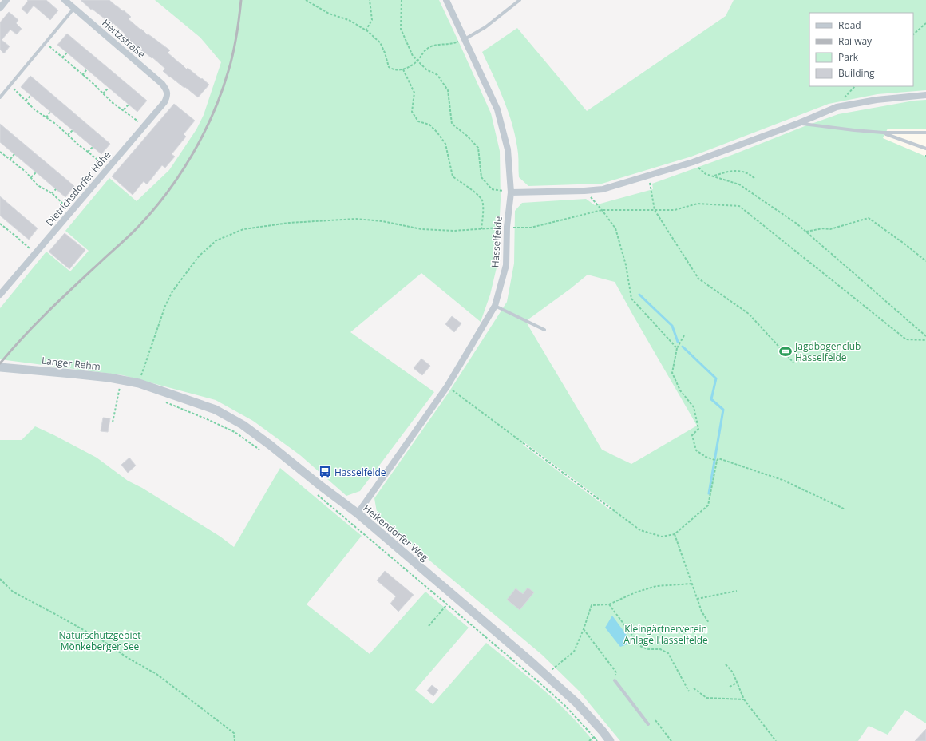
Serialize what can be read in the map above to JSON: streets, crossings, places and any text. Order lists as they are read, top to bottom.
{
  "streets": {
    "street": [
      "Hertzstraße",
      "Dietrichsdorfer Höhe",
      "Hasselfelde",
      "Langer Rehm",
      "Heikendorfer Weg"
    ]
  },
  "crossings": [
    ["Hertzstraße", "Dietrichsdorfer Höhe"],
    ["Hasselfelde", "Heikendorfer Weg"],
    ["Langer Rehm", "Heikendorfer Weg"]
  ],
  "parks": ["Kleingärtnerverein Anlage Hasselfelde", "Naturschutzgebiet Mönkeberger See"],
  "places": {
    "sports": ["Jagdbogenclub Hasselfelde"],
    "bus stop": ["Hasselfelde"]
  },
  "legend": [
    "Road",
    "Railway",
    "Park",
    "Building"
  ]
}
